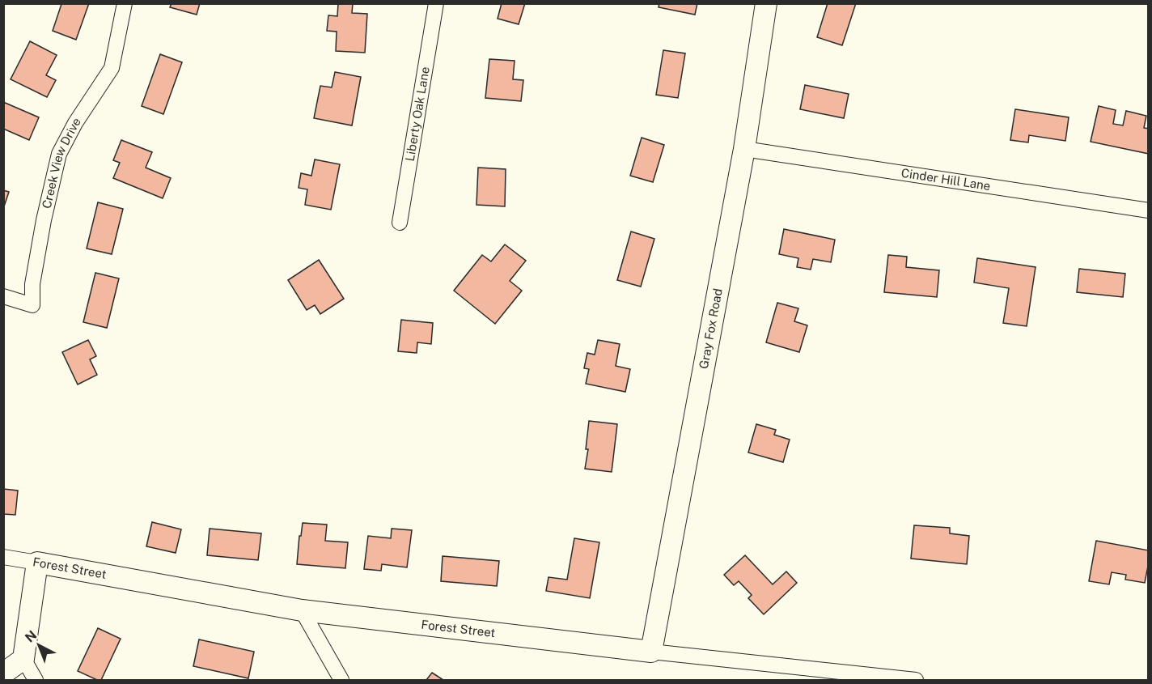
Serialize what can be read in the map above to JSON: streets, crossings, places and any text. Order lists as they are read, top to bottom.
{
  "streets": {
    "street": [
      "Liberty Oak Lane",
      "Creek View Drive",
      "Cinder Hill Lane",
      "Gray Fox Road",
      "Forest Street"
    ]
  },
  "crossings": [
    ["Cinder Hill Lane", "Gray Fox Road"],
    ["Gray Fox Road", "Forest Street"]
  ],
  "north": "top left"
}
